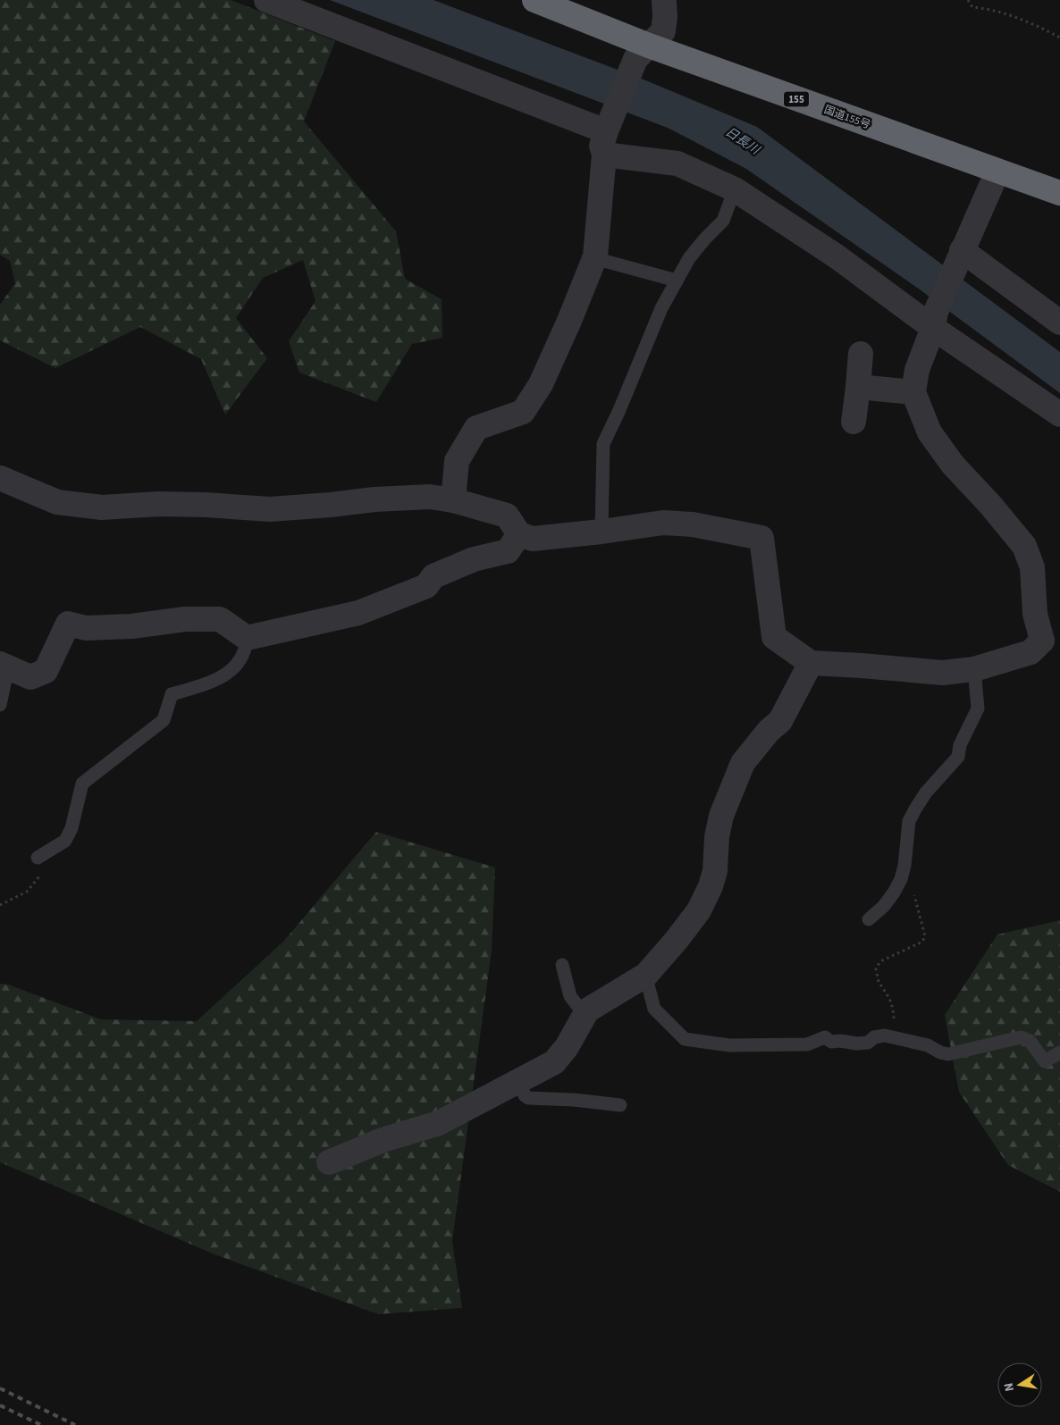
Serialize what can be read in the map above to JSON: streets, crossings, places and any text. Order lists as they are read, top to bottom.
{
  "streets": {
    "highway": ["155", "国道155号"]
  },
  "water": ["日長川"],
  "north": "left"
}
